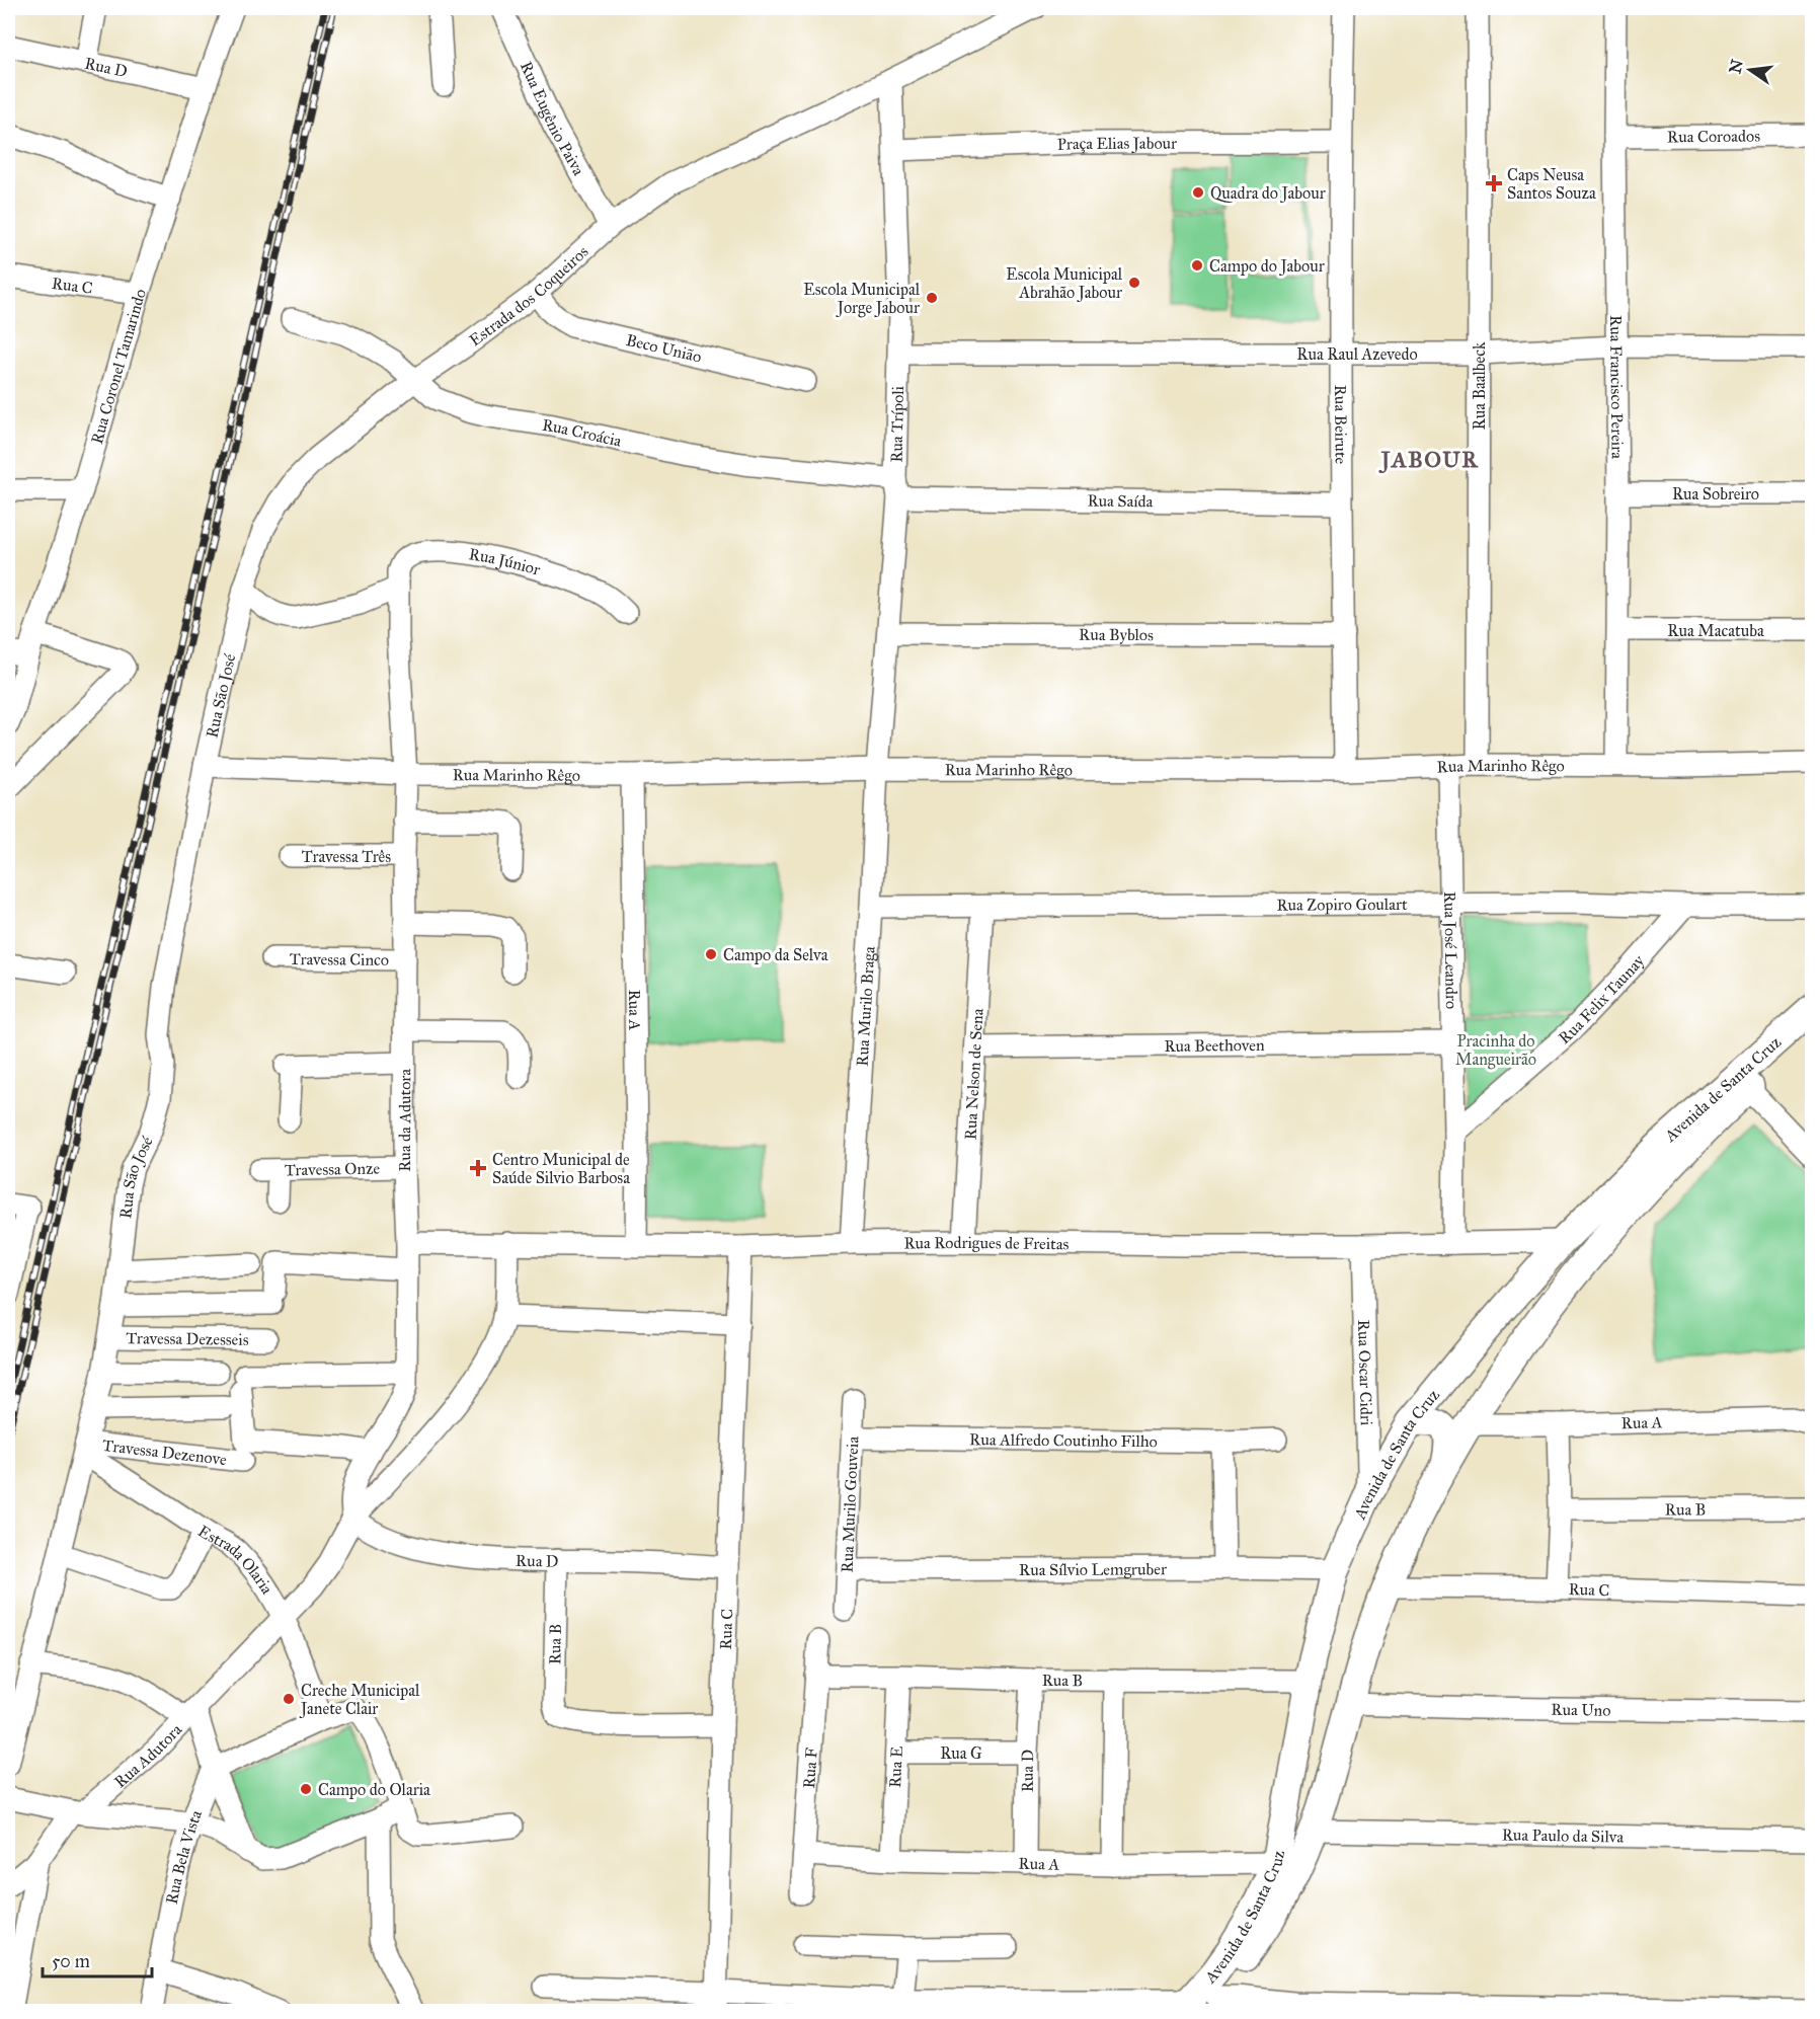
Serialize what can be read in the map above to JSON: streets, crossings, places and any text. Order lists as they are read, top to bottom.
{
  "streets": {
    "main road": ["Avenida de Santa Cruz"],
    "street": [
      "Rua D",
      "Rua Eugênio Paiva",
      "Rua Coroados",
      "Praça Elias Jabour",
      "Rua C",
      "Estrada dos Coqueiros",
      "Beco União",
      "Rua Raul Azevedo",
      "Rua Coronel Tamarindo",
      "Rua Baalbeck",
      "Rua Francisco Pereira",
      "Rua Trípoli",
      "Rua Beirute",
      "Rua Croácia",
      "Rua Sobreiro",
      "Rua Saída",
      "Rua Júnior",
      "Rua Macatuba",
      "Rua Byblos",
      "Rua São José",
      "Rua Marinho Rêgo",
      "Travessa Três",
      "Rua Zopiro Goulart",
      "Rua José Leandro",
      "Travessa Cinco",
      "Rua Felix Taunay",
      "Rua Murilo Braga",
      "Rua A",
      "Rua Beethoven",
      "Rua Nelson de Sena",
      "Rua da Adutora",
      "Travessa Onze",
      "Rua Rodrigues de Freitas",
      "Travessa Dezesseis",
      "Rua Oscar Cidri",
      "Rua Alfredo Coutinho Filho",
      "Travessa Dezenove",
      "Rua Murilo Gouveia",
      "Rua B",
      "Estrada Olaria",
      "Rua Sílvio Lemgruber",
      "Rua Uno",
      "Rua G",
      "Rua Adutora",
      "Rua F",
      "Rua E",
      "Rua Paulo da Silva",
      "Rua Bela Vista"
    ]
  },
  "crossings": [
    ["Rua D", "Rua C"],
    ["Rua D", "Rua Coronel Tamarindo"],
    ["Rua D", "Rua A"],
    ["Rua D", "Rua da Adutora"],
    ["Rua D", "Rua B"],
    ["Rua D", "Rua G"],
    ["Rua Eugênio Paiva", "Estrada dos Coqueiros"],
    ["Rua Coroados", "Rua Francisco Pereira"],
    ["Praça Elias Jabour", "Rua Trípoli"],
    ["Praça Elias Jabour", "Rua Beirute"],
    ["Rua C", "Rua Coronel Tamarindo"],
    ["Rua C", "Avenida de Santa Cruz"],
    ["Rua C", "Rua Rodrigues de Freitas"],
    ["Rua C", "Rua B"],
    ["Estrada dos Coqueiros", "Beco União"],
    ["Estrada dos Coqueiros", "Rua Trípoli"],
    ["Estrada dos Coqueiros", "Rua Croácia"],
    ["Estrada dos Coqueiros", "Rua São José"],
    ["Rua Raul Azevedo", "Rua Baalbeck"],
    ["Rua Raul Azevedo", "Rua Francisco Pereira"],
    ["Rua Raul Azevedo", "Rua Trípoli"],
    ["Rua Raul Azevedo", "Rua Beirute"],
    ["Rua Baalbeck", "Rua Marinho Rêgo"],
    ["Rua Francisco Pereira", "Rua Sobreiro"],
    ["Rua Francisco Pereira", "Rua Macatuba"],
    ["Rua Francisco Pereira", "Rua Marinho Rêgo"],
    ["Rua Trípoli", "Rua Croácia"],
    ["Rua Trípoli", "Rua Saída"],
    ["Rua Trípoli", "Rua Byblos"],
    ["Rua Trípoli", "Rua Marinho Rêgo"],
    ["Rua Trípoli", "Rua Murilo Braga"],
    ["Rua Beirute", "Rua Saída"],
    ["Rua Beirute", "Rua Byblos"],
    ["Rua Beirute", "Rua Marinho Rêgo"],
    ["Rua Croácia", "Rua Saída"],
    ["Rua Júnior", "Rua da Adutora"],
    ["Rua São José", "Rua Marinho Rêgo"],
    ["Rua São José", "Travessa Dezesseis"],
    ["Rua São José", "Travessa Dezenove"],
    ["Rua São José", "Estrada Olaria"],
    ["Rua Marinho Rêgo", "Rua José Leandro"],
    ["Rua Marinho Rêgo", "Rua Murilo Braga"],
    ["Rua Marinho Rêgo", "Rua A"],
    ["Rua Marinho Rêgo", "Rua da Adutora"],
    ["Travessa Três", "Rua da Adutora"],
    ["Rua Zopiro Goulart", "Rua José Leandro"],
    ["Rua Zopiro Goulart", "Rua Felix Taunay"],
    ["Rua Zopiro Goulart", "Rua Murilo Braga"],
    ["Rua Zopiro Goulart", "Rua Nelson de Sena"],
    ["Rua José Leandro", "Rua Felix Taunay"],
    ["Rua José Leandro", "Rua Beethoven"],
    ["Rua José Leandro", "Rua Rodrigues de Freitas"],
    ["Travessa Cinco", "Rua da Adutora"],
    ["Rua Murilo Braga", "Rua Rodrigues de Freitas"],
    ["Rua A", "Avenida de Santa Cruz"],
    ["Rua A", "Rua Rodrigues de Freitas"],
    ["Rua A", "Rua F"],
    ["Rua A", "Rua E"],
    ["Rua Beethoven", "Rua Nelson de Sena"],
    ["Rua Nelson de Sena", "Rua Rodrigues de Freitas"],
    ["Avenida de Santa Cruz", "Rua Rodrigues de Freitas"],
    ["Avenida de Santa Cruz", "Rua Oscar Cidri"],
    ["Avenida de Santa Cruz", "Rua B"],
    ["Avenida de Santa Cruz", "Rua Sílvio Lemgruber"],
    ["Avenida de Santa Cruz", "Rua Uno"],
    ["Avenida de Santa Cruz", "Rua Paulo da Silva"],
    ["Rua da Adutora", "Travessa Onze"],
    ["Rua da Adutora", "Rua Rodrigues de Freitas"],
    ["Rua da Adutora", "Estrada Olaria"],
    ["Rua da Adutora", "Rua Adutora"],
    ["Rua Rodrigues de Freitas", "Rua Oscar Cidri"],
    ["Rua Alfredo Coutinho Filho", "Rua Murilo Gouveia"],
    ["Travessa Dezenove", "Estrada Olaria"],
    ["Rua Murilo Gouveia", "Rua Sílvio Lemgruber"],
    ["Rua B", "Rua F"],
    ["Rua B", "Rua E"],
    ["Estrada Olaria", "Rua Adutora"],
    ["Rua G", "Rua E"]
  ],
  "districts": ["JABOUR"],
  "parks": ["Pracinha do Mangueirão"],
  "places": {
    "health": ["Caps Neusa Santos Souza", "Centro Municipal de Saúde Silvio Barbosa"],
    "other": [
      "Quadra do Jabour",
      "Campo do Jabour",
      "Escola Municipal Abrahão Jabour",
      "Escola Municipal Jorge Jabour",
      "Campo da Selva",
      "Creche Municipal Janete Clair",
      "Campo do Olaria"
    ]
  },
  "scale_bar": "50 m",
  "north": "left"
}
